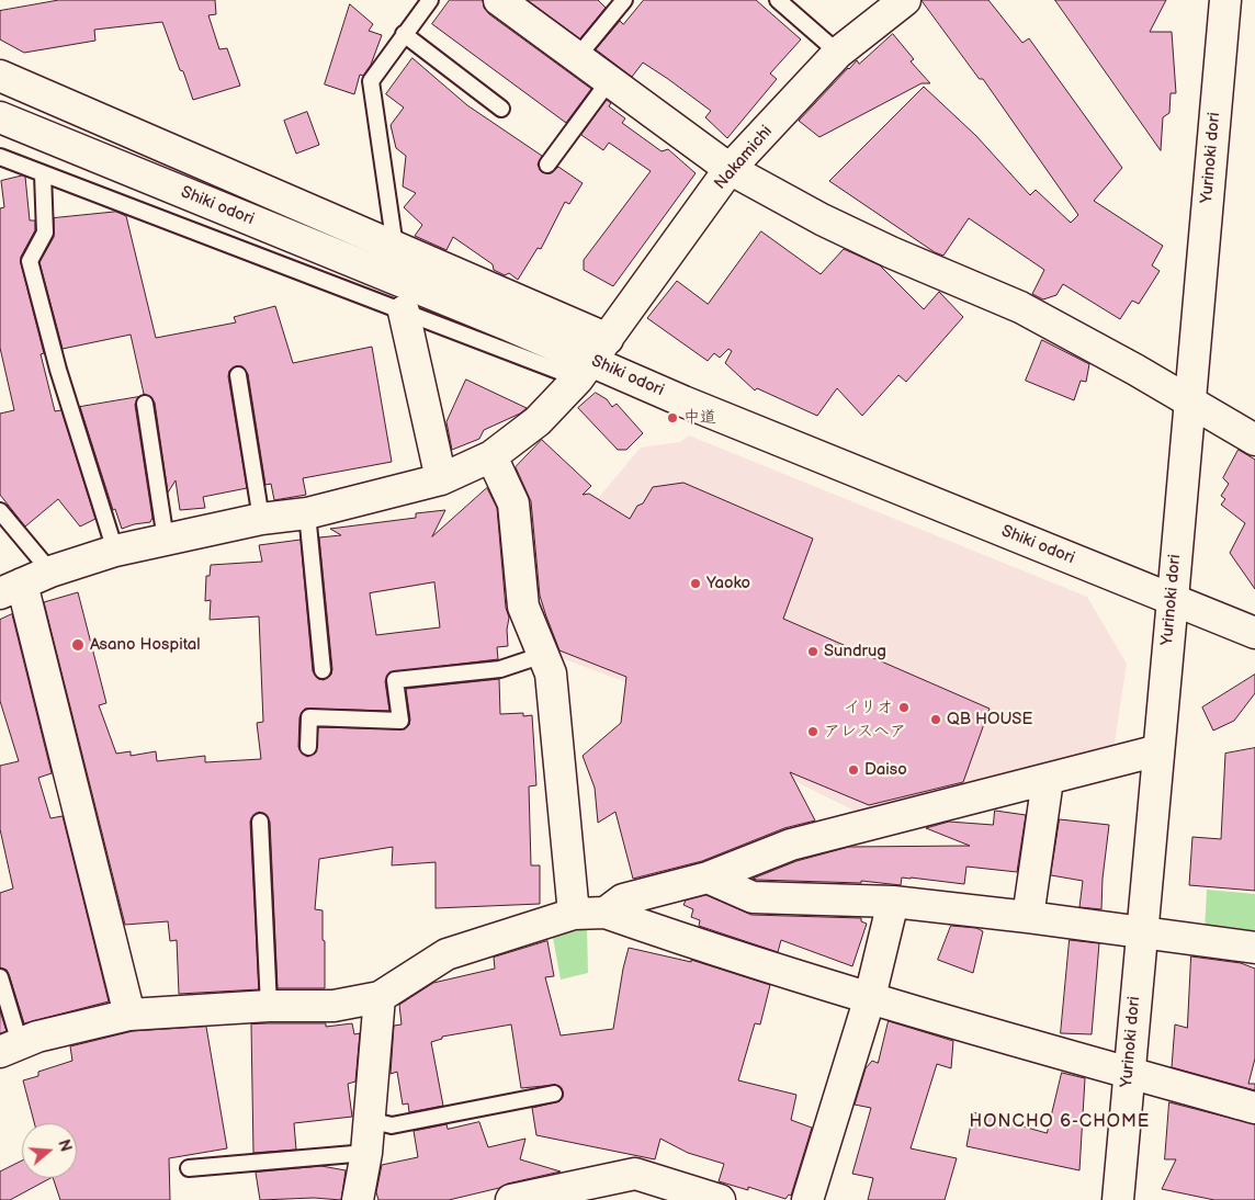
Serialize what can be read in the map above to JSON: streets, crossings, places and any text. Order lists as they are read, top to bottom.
{
  "streets": {
    "street": ["Nakamichi", "Yurinoki dori", "Shiki odori"]
  },
  "crossings": [
    ["Nakamichi", "Shiki odori"],
    ["Yurinoki dori", "Shiki odori"]
  ],
  "districts": ["HONCHO 6-CHOME"],
  "places": [
    "中道",
    "Yaoko",
    "Asano Hospital",
    "Sundrug",
    "イリオ",
    "QB HOUSE",
    "アレスヘア",
    "Daiso"
  ],
  "north": "right"
}
